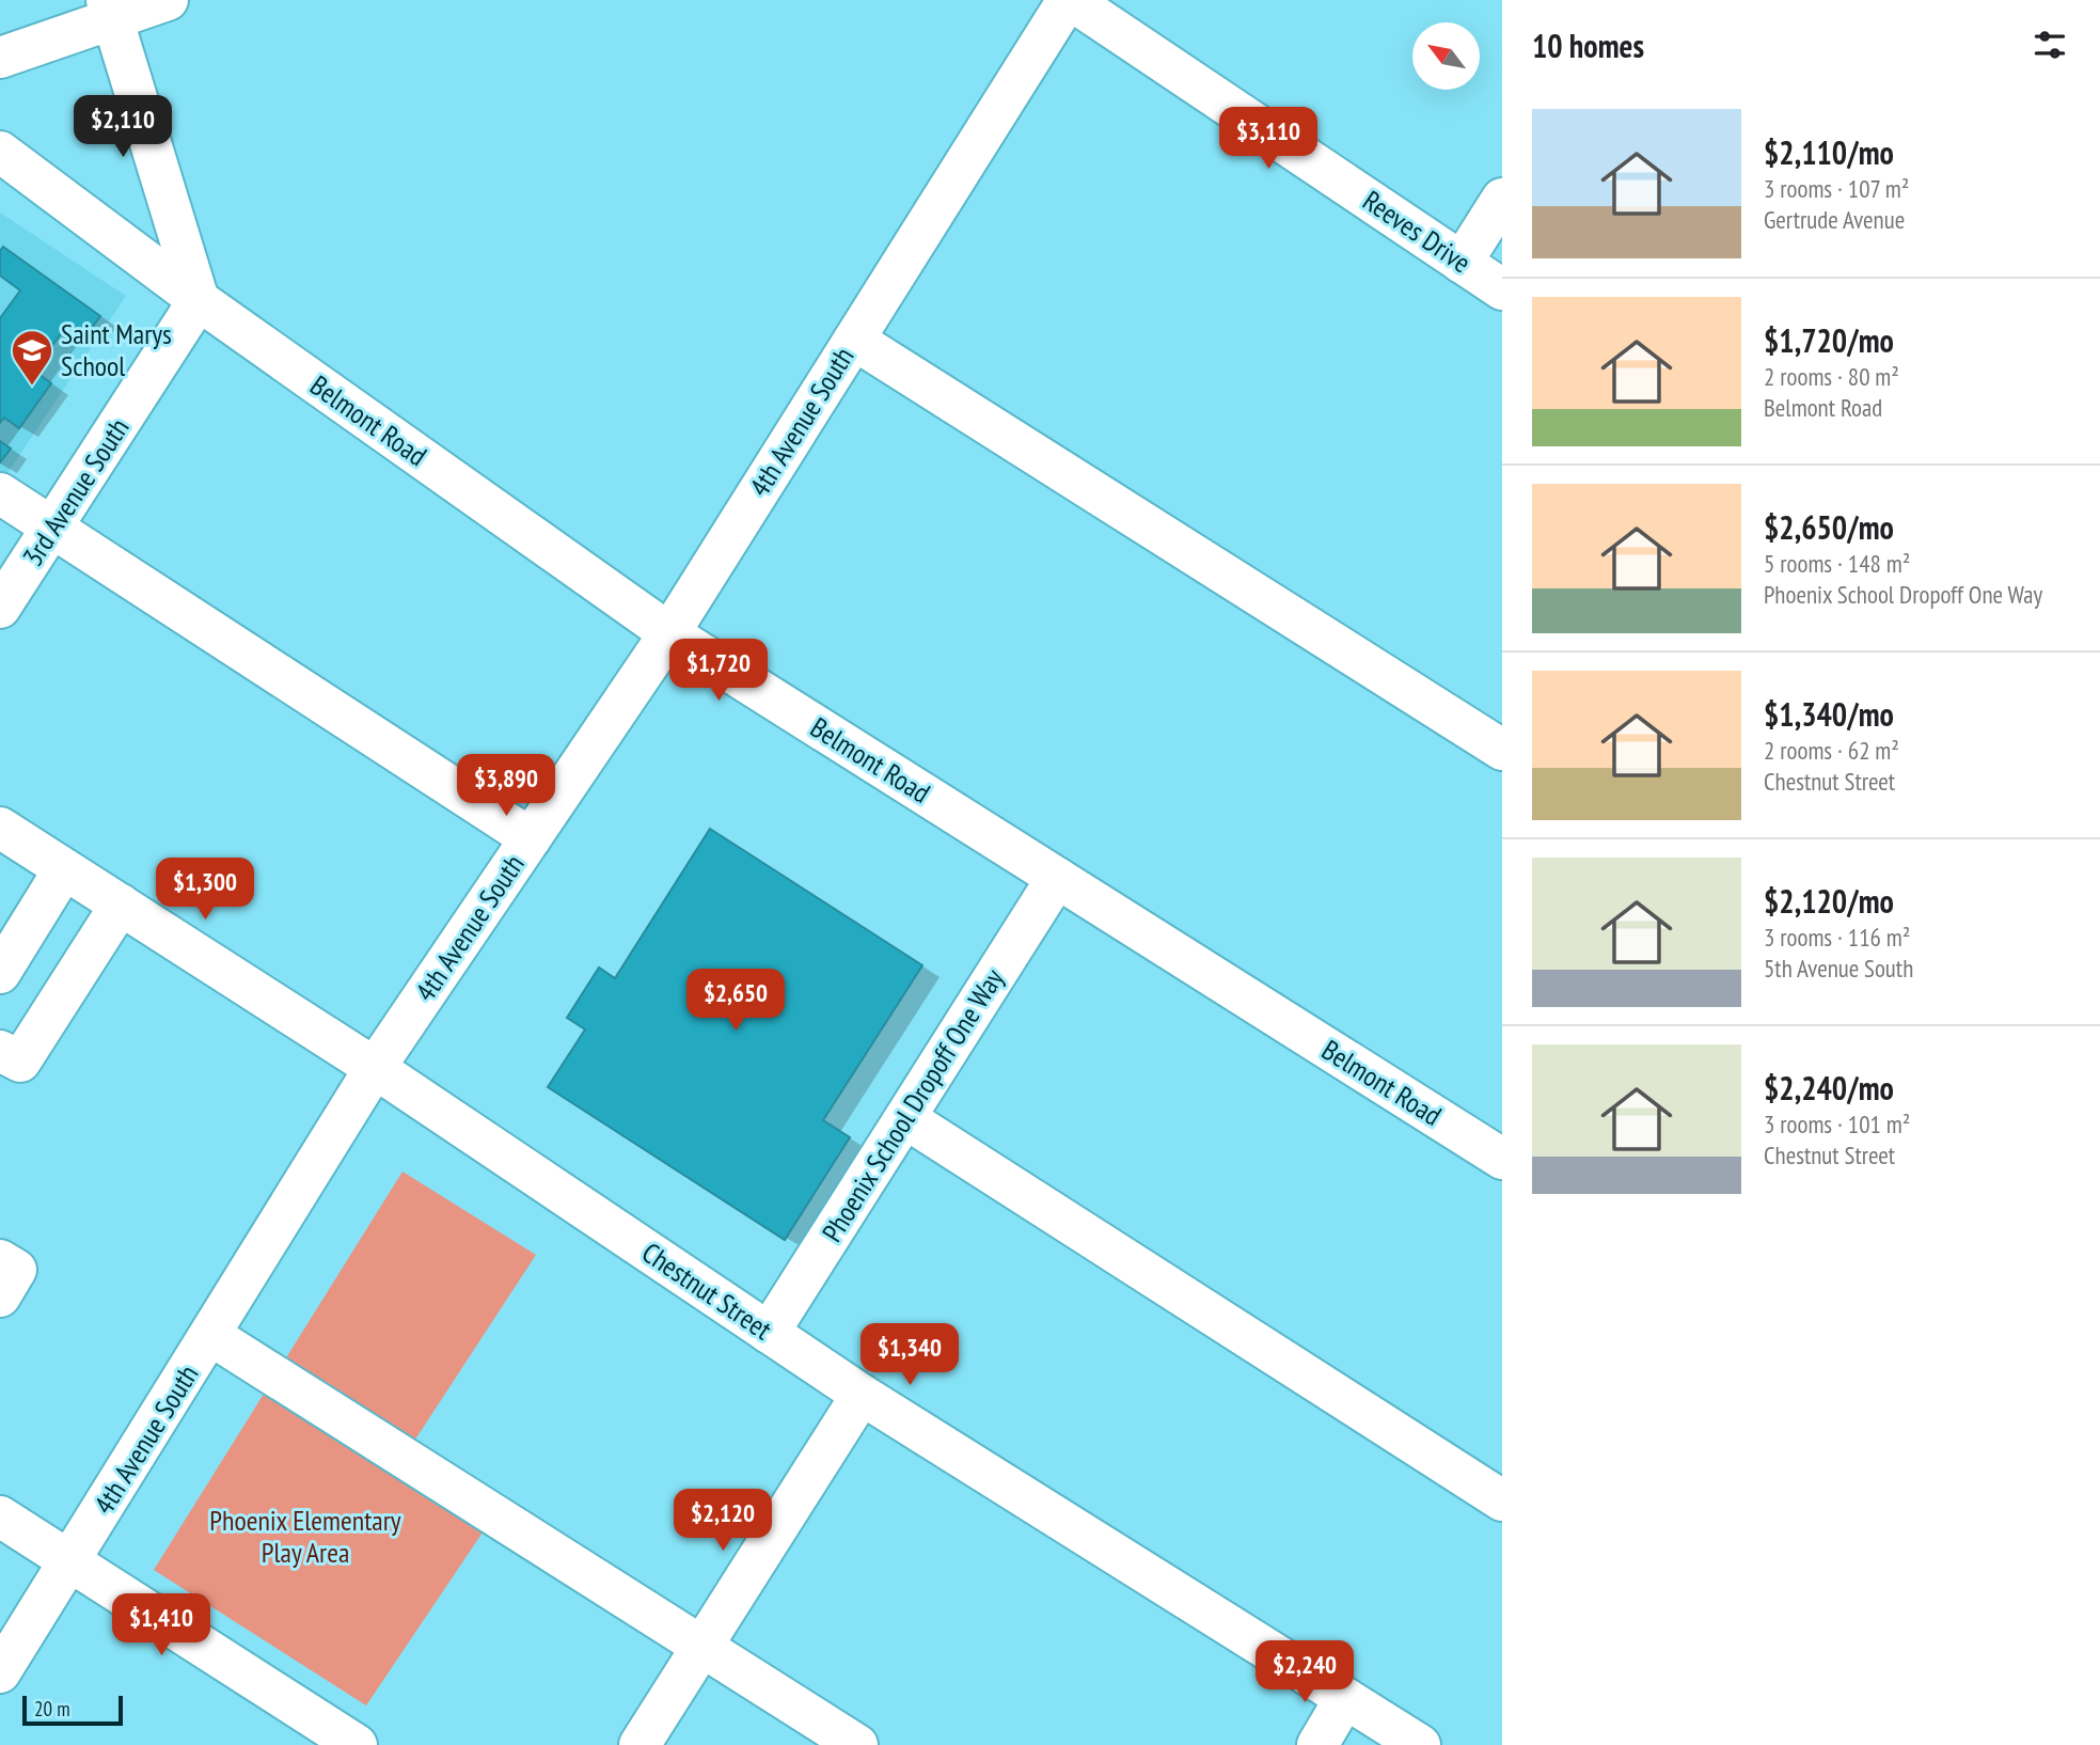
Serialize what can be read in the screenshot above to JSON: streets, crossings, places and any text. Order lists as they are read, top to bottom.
{
  "streets": {
    "street": [
      "Reeves Drive",
      "Belmont Road",
      "4th Avenue South",
      "3rd Avenue South",
      "Phoenix School Dropoff One Way",
      "Chestnut Street"
    ]
  },
  "crossings": [
    ["Reeves Drive", "4th Avenue South"],
    ["Belmont Road", "4th Avenue South"],
    ["Belmont Road", "3rd Avenue South"],
    ["Belmont Road", "Phoenix School Dropoff One Way"],
    ["4th Avenue South", "Chestnut Street"],
    ["Phoenix School Dropoff One Way", "Chestnut Street"]
  ],
  "parks": ["Phoenix Elementary Play Area"],
  "places": {
    "school or university": ["Saint Marys School"]
  },
  "scale_bar": "20 m",
  "north": "top left",
  "page": {
    "heading": "10 homes",
    "list": [
      {
        "name": "$2,110/mo",
        "note": "3 rooms · 107 m² · Gertrude Avenue"
      },
      {
        "name": "$1,720/mo",
        "note": "2 rooms · 80 m² · Belmont Road"
      },
      {
        "name": "$2,650/mo",
        "note": "5 rooms · 148 m² · Phoenix School Dropoff One Way"
      },
      {
        "name": "$1,340/mo",
        "note": "2 rooms · 62 m² · Chestnut Street"
      },
      {
        "name": "$2,120/mo",
        "note": "3 rooms · 116 m² · 5th Avenue South"
      },
      {
        "name": "$2,240/mo",
        "note": "3 rooms · 101 m² · Chestnut Street"
      }
    ],
    "price": [
      "$2,110",
      "$3,110",
      "$1,720",
      "$3,890",
      "$1,300",
      "$2,650",
      "$1,340",
      "$2,120",
      "$1,410",
      "$2,240"
    ],
    "scale": "20 m"
  }
}
